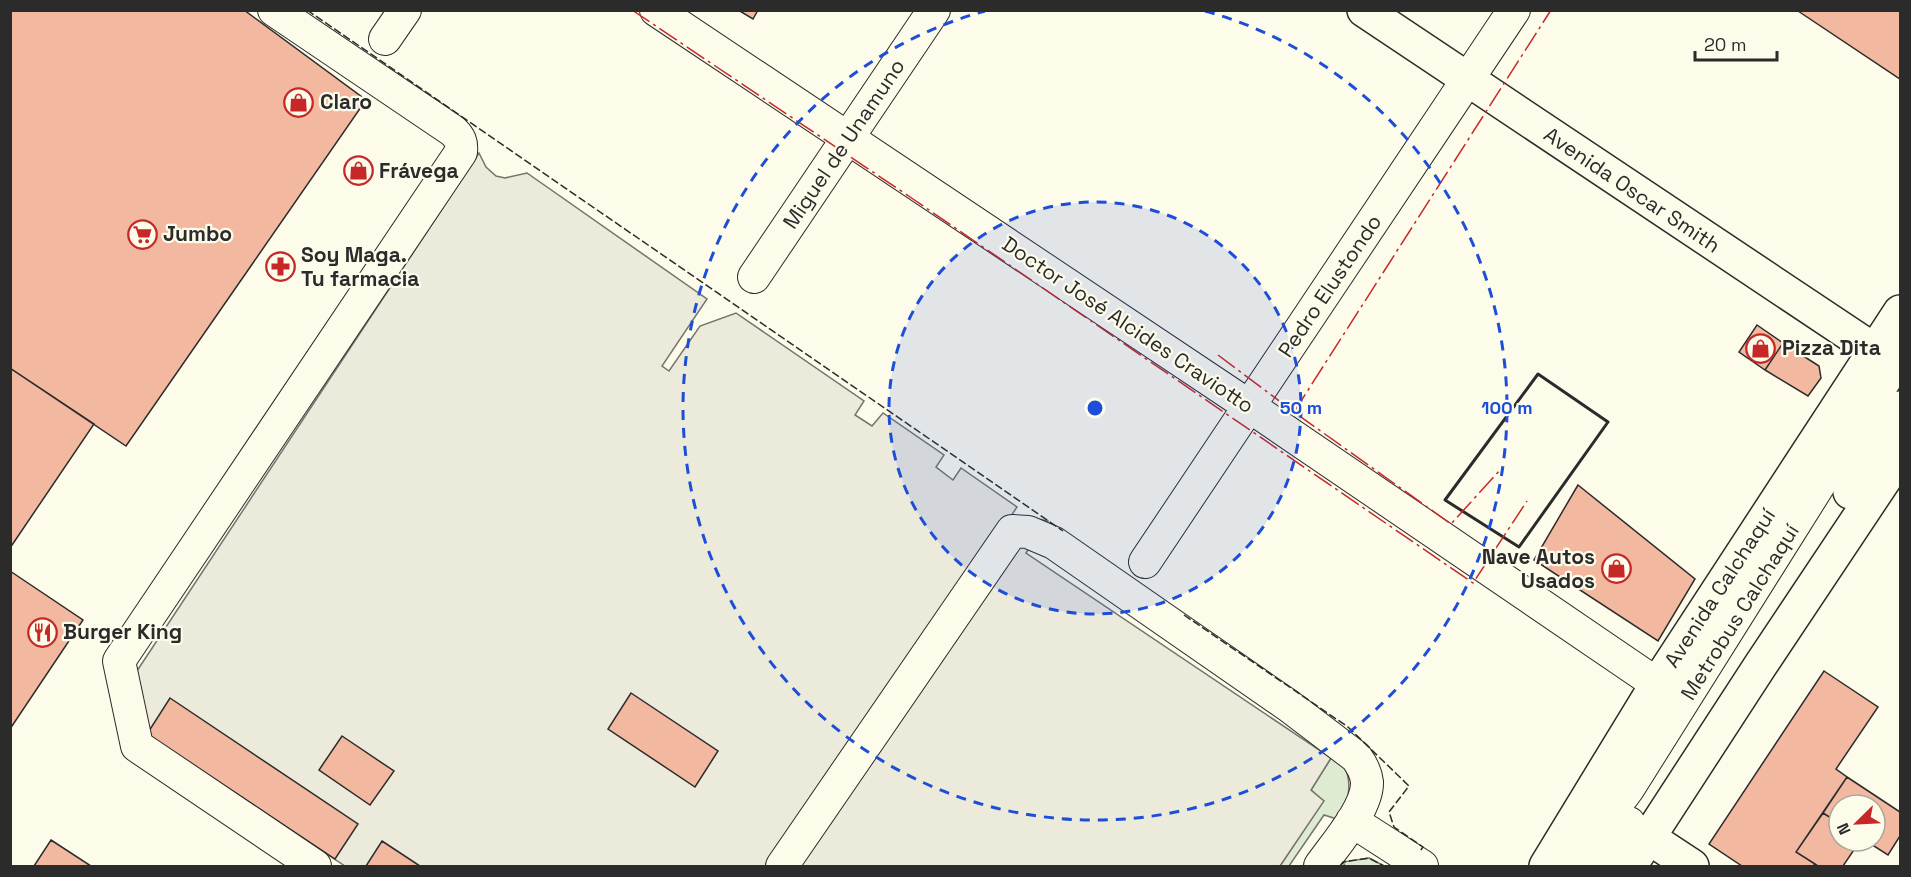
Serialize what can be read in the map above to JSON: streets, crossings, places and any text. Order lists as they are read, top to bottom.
{
  "streets": {
    "main road": ["Avenida Oscar Smith", "Avenida Calchaquí"],
    "street": [
      "Miguel de Unamuno",
      "Pedro Elustondo",
      "Doctor José Alcides Craviotto",
      "Metrobus Calchaquí"
    ]
  },
  "crossings": [
    ["Miguel de Unamuno", "Doctor José Alcides Craviotto"],
    ["Avenida Oscar Smith", "Pedro Elustondo"],
    ["Avenida Oscar Smith", "Avenida Calchaquí"],
    ["Avenida Oscar Smith", "Metrobus Calchaquí"],
    ["Pedro Elustondo", "Doctor José Alcides Craviotto"],
    ["Doctor José Alcides Craviotto", "Avenida Calchaquí"],
    ["Avenida Calchaquí", "Metrobus Calchaquí"]
  ],
  "places": {
    "shop": [
      "Claro",
      "Frávega",
      "Pizza Dita",
      "Nave Autos Usados"
    ],
    "supermarket": ["Jumbo"],
    "pharmacy": ["Soy Maga. Tu farmacia"],
    "restaurant": ["Burger King"]
  },
  "scale_bar": "20 m",
  "north": "bottom left",
  "rings": ["50 m", "100 m"]
}
